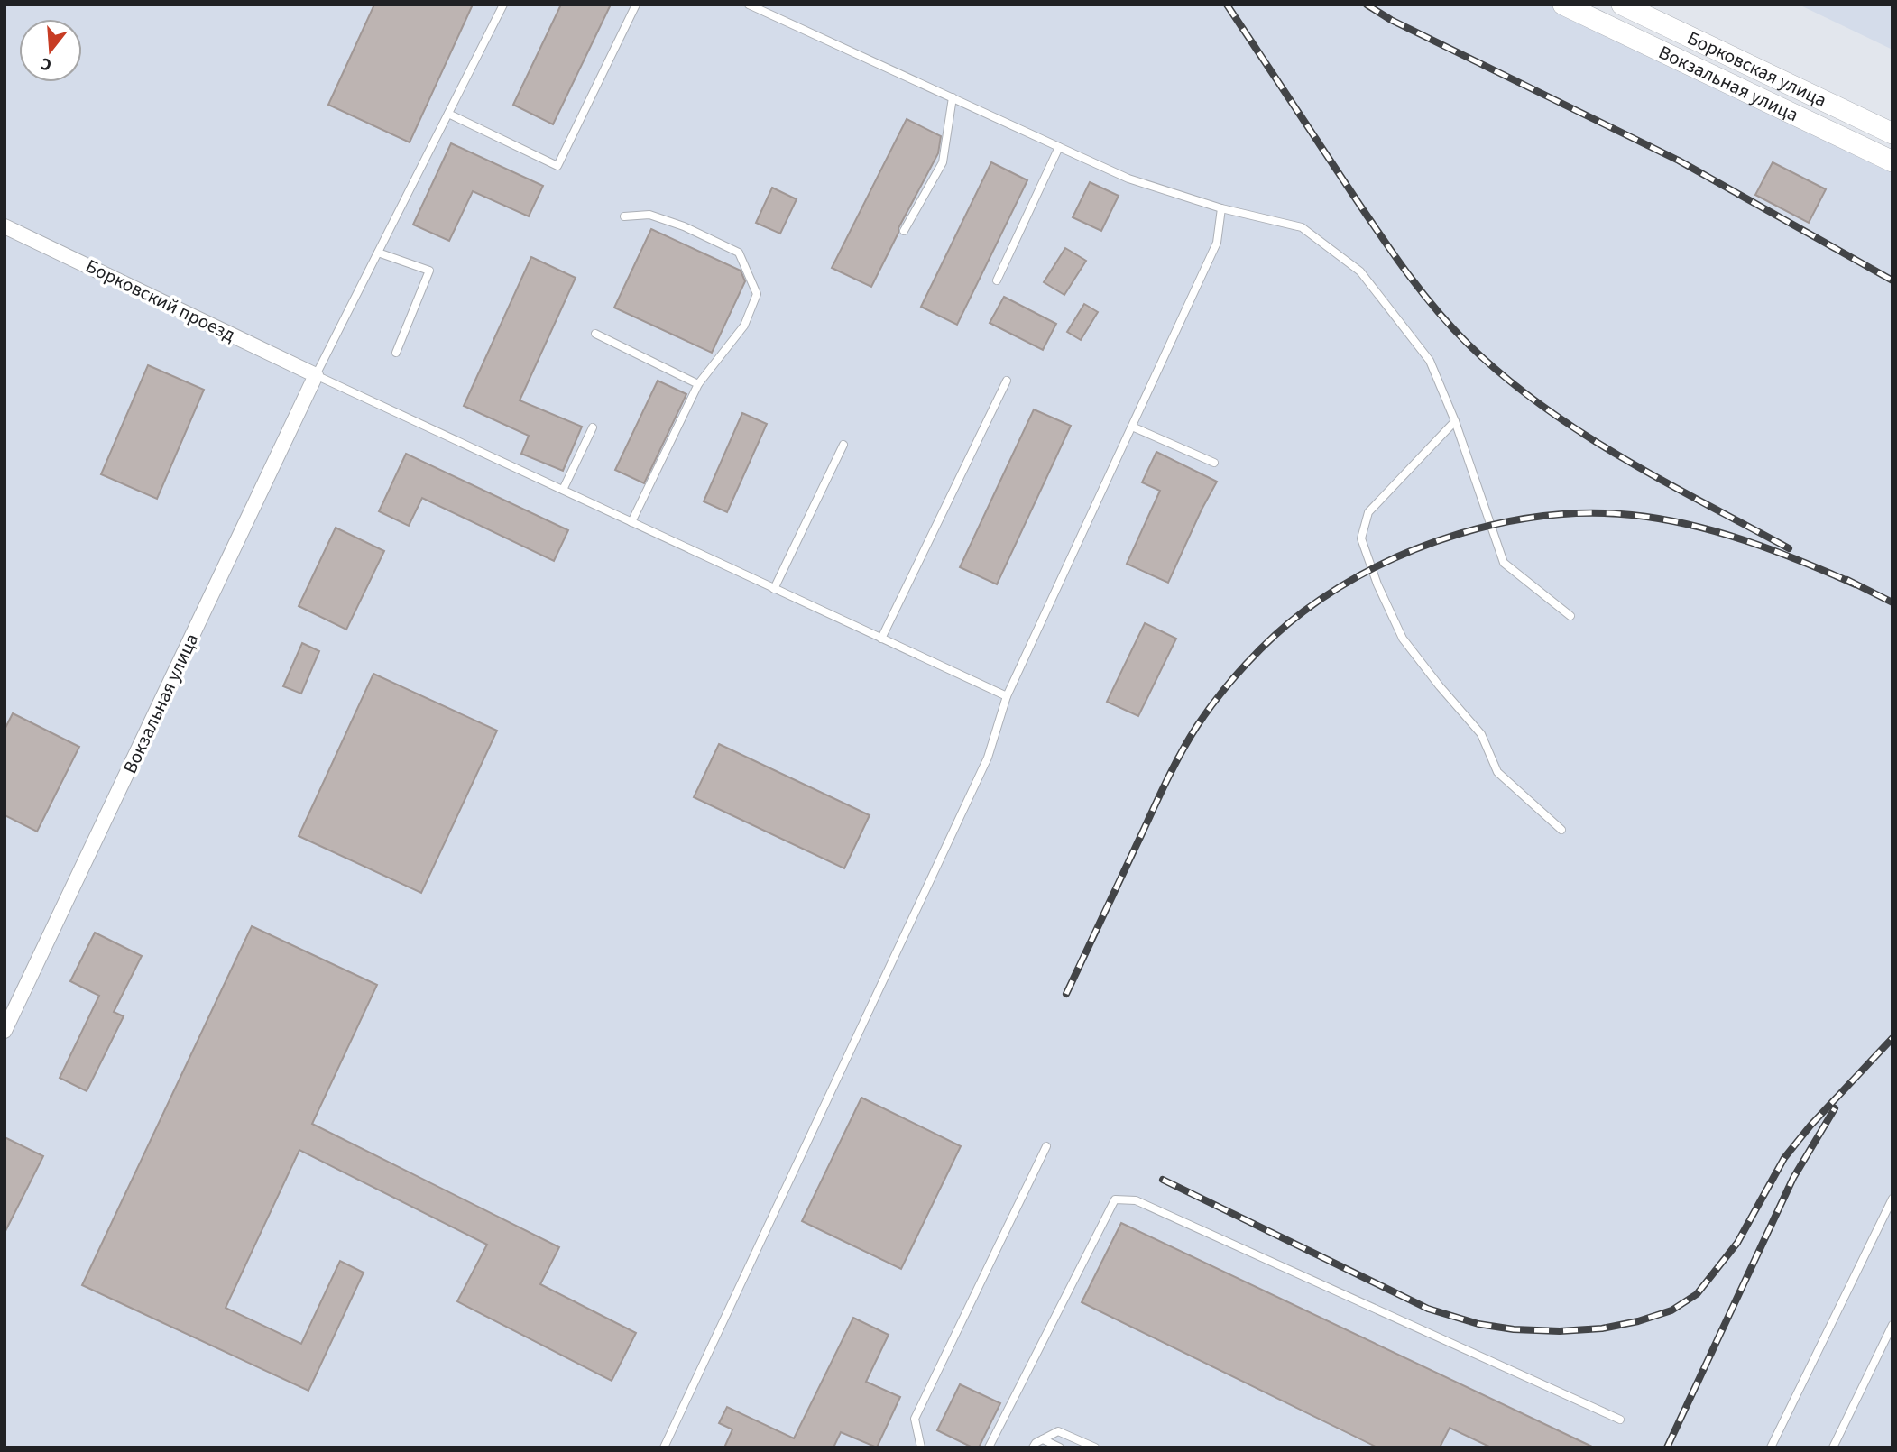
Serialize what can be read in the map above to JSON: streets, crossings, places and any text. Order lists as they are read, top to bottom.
{
  "streets": {
    "main road": ["Борковская улица", "Вокзальная улица"],
    "street": ["Борковский проезд"]
  },
  "crossings": [
    ["Вокзальная улица", "Борковский проезд"]
  ],
  "north": "bottom"
}
